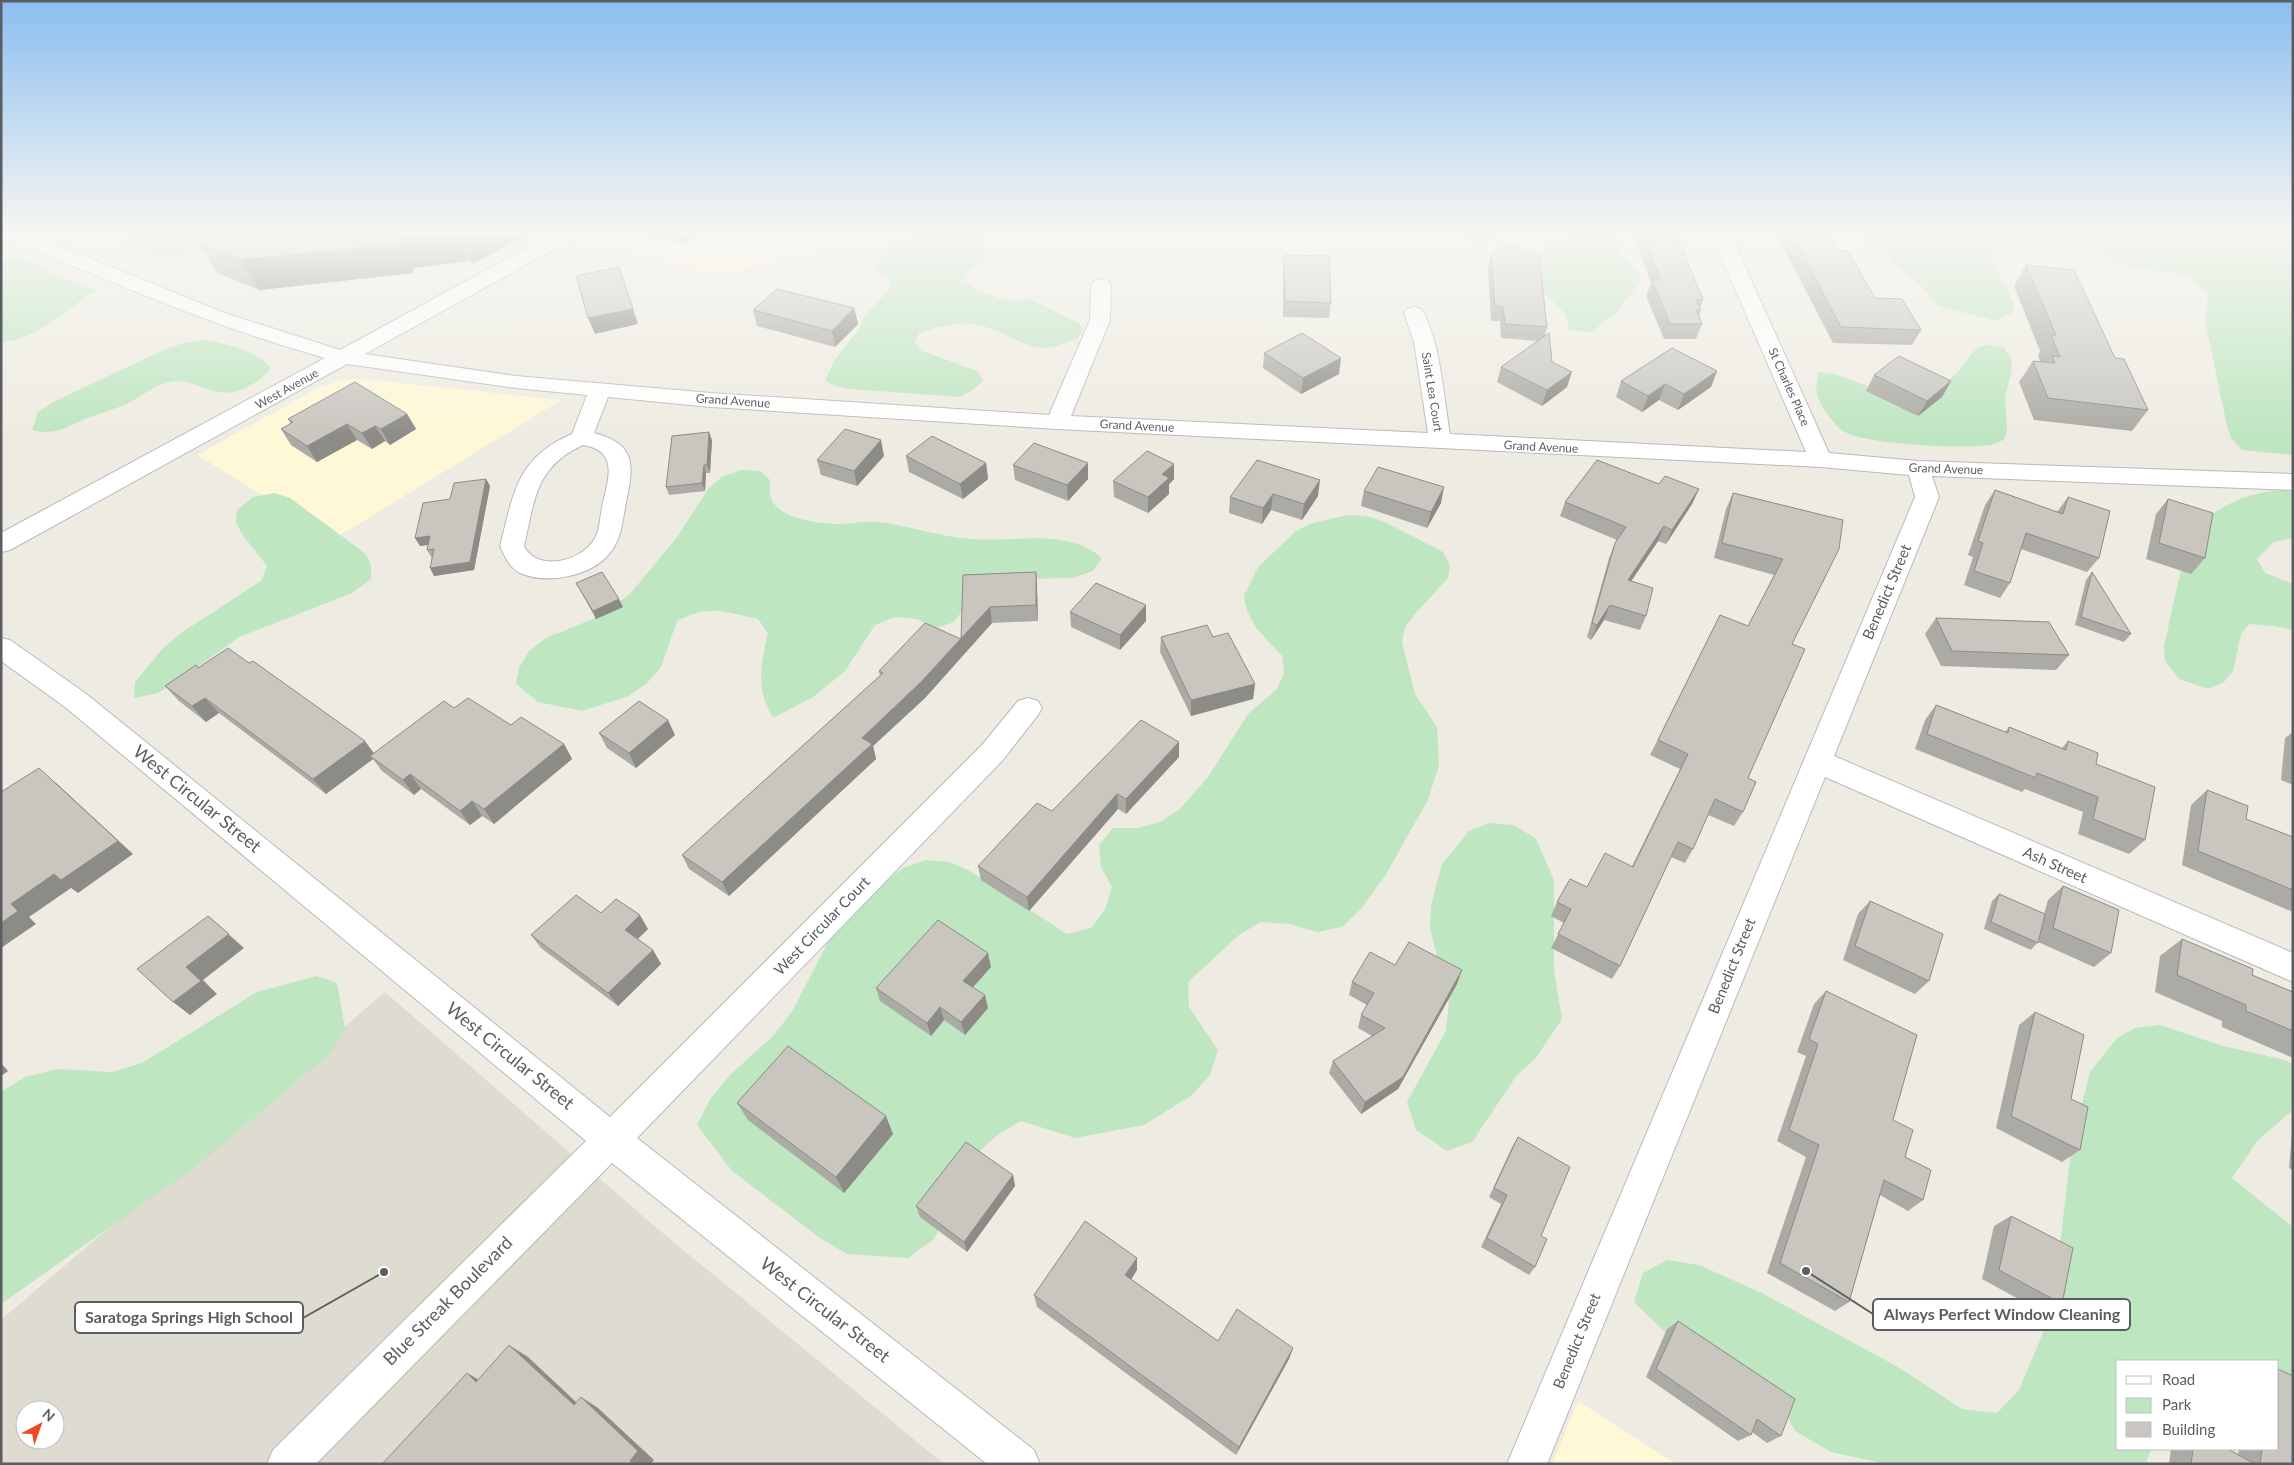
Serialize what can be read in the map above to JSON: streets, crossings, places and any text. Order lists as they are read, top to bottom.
{
  "streets": {
    "street": [
      "St Charles Place",
      "West Avenue",
      "Saint Lea Court",
      "Grand Avenue",
      "Benedict Street",
      "West Circular Street",
      "Ash Street",
      "West Circular Court",
      "Blue Streak Boulevard"
    ]
  },
  "crossings": [
    ["St Charles Place", "Grand Avenue"],
    ["West Avenue", "Grand Avenue"],
    ["Saint Lea Court", "Grand Avenue"],
    ["Grand Avenue", "Benedict Street"],
    ["Benedict Street", "Ash Street"],
    ["West Circular Street", "West Circular Court"],
    ["West Circular Street", "Blue Streak Boulevard"],
    ["West Circular Court", "Blue Streak Boulevard"]
  ],
  "places": ["Always Perfect Window Cleaning", "Saratoga Springs High School"],
  "legend": ["Road", "Park", "Building"],
  "north": "top right"
}
